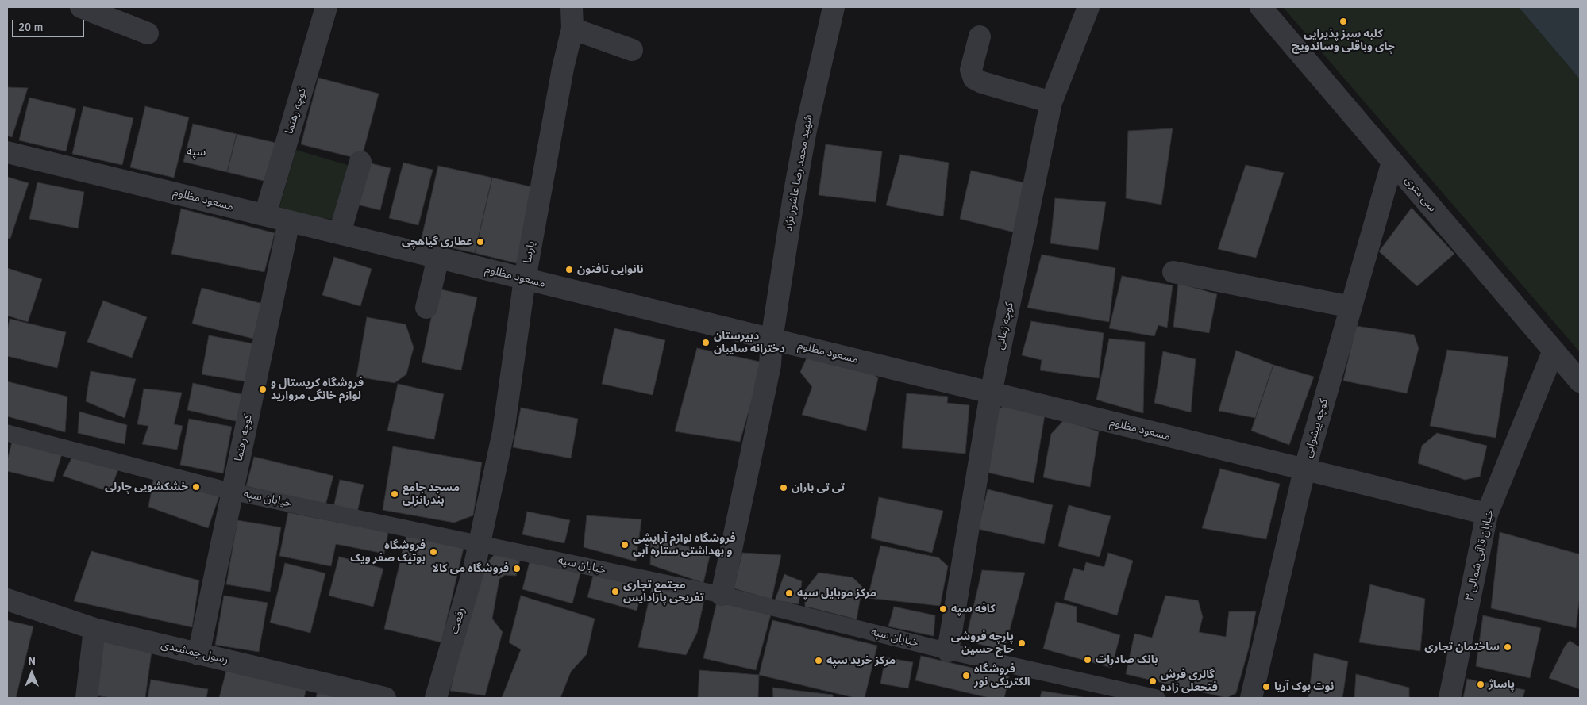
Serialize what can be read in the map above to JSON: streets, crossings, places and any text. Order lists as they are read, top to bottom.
{
  "streets": {
    "street": [
      "کوچه رهنما",
      "شهید محمد رضا عاشور نژاد",
      "سی متری",
      "مسعود مظلوم",
      "پارسا",
      "کوچه زمانی",
      "کوچه پیشوایی",
      "خیابان سپه",
      "خیابان قاآنی شمالی ۳",
      "رفعت",
      "رسول جمشیدی"
    ]
  },
  "crossings": [
    ["کوچه رهنما", "مسعود مظلوم"],
    ["کوچه رهنما", "خیابان سپه"],
    ["کوچه رهنما", "رسول جمشیدی"],
    ["شهید محمد رضا عاشور نژاد", "مسعود مظلوم"],
    ["شهید محمد رضا عاشور نژاد", "خیابان سپه"],
    ["سی متری", "کوچه پیشوایی"],
    ["سی متری", "خیابان قاآنی شمالی ۳"],
    ["مسعود مظلوم", "پارسا"],
    ["مسعود مظلوم", "کوچه زمانی"],
    ["مسعود مظلوم", "کوچه پیشوایی"],
    ["مسعود مظلوم", "خیابان قاآنی شمالی ۳"],
    ["پارسا", "خیابان سپه"],
    ["پارسا", "رفعت"],
    ["کوچه زمانی", "خیابان سپه"],
    ["خیابان سپه", "رفعت"]
  ],
  "districts": ["سپه"],
  "places": [
    "کلبه سبز پذیرایی چای وباقلی وساندویچ",
    "عطاری گیاهچی",
    "نانوایی تافتون",
    "دبیرستان دخترانه سایبان",
    "فروشگاه کریستال و لوازم خانگی مروارید",
    "خشکشویی چارلی",
    "تی تی باران",
    "مسجد جامع بندرانزلی",
    "فروشگاه لوازم آرایشی و بهداشتی ستاره آبی",
    "فروشگاه بوتیک صفر ویک",
    "فروشگاه می کالا",
    "مجتمع تجاری تفریحی پارادایس",
    "مرکز موبایل سپه",
    "کافه سپه",
    "پارچه فروشی حاج حسین",
    "ساختمان تجاری",
    "بانک صادرات",
    "مرکز خرید سپه",
    "فروشگاه الکتریکی نور",
    "گالری فرش فتحعلی زاده",
    "پاساژ",
    "نوت بوک آریا"
  ],
  "scale_bar": "20 m",
  "north": "top"
}
